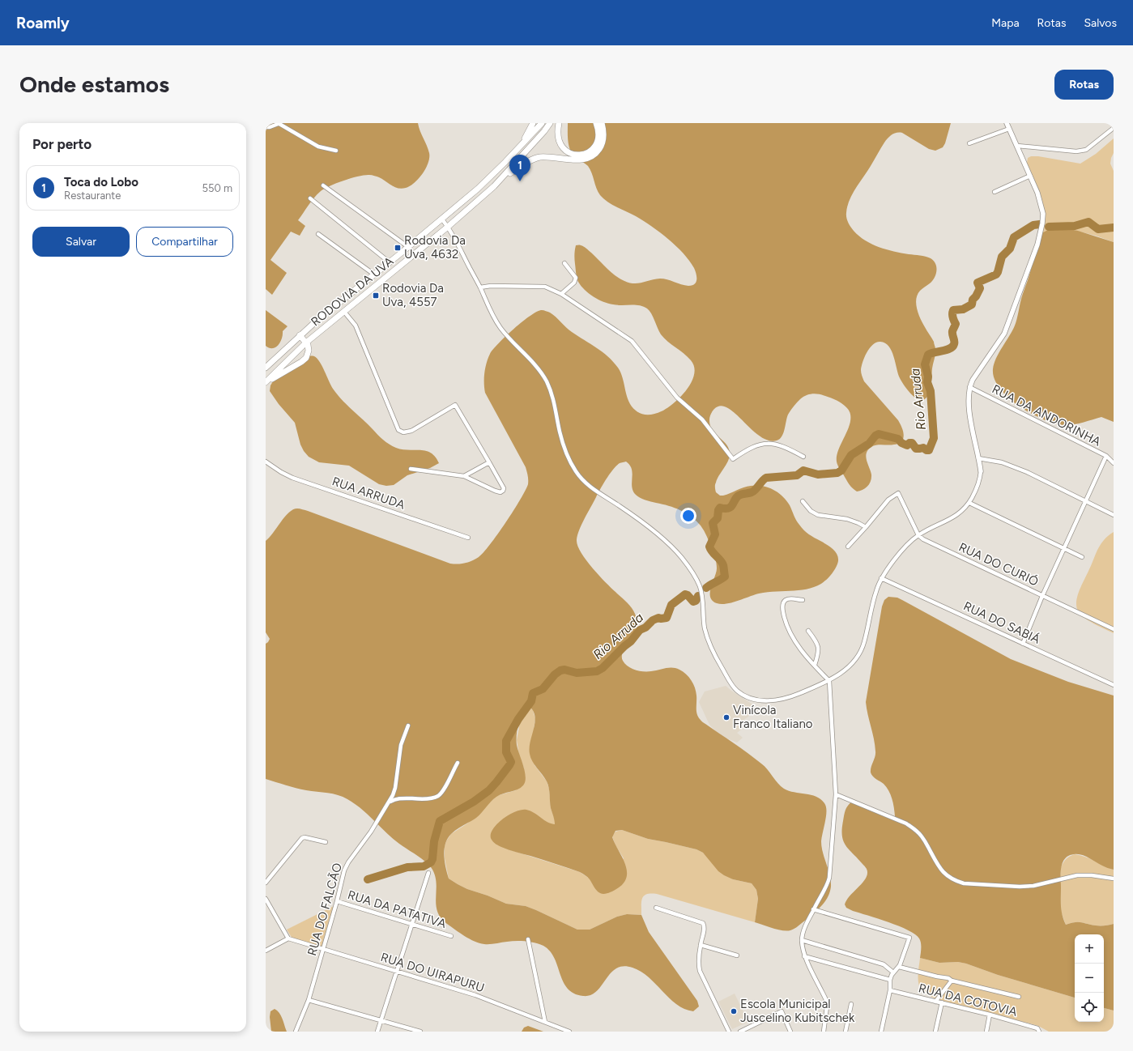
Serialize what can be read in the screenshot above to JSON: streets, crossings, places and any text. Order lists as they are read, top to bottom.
{
  "streets": {
    "main road": ["RODOVIA DA UVA"],
    "street": [
      "RUA DA ANDORINHA",
      "RUA ARRUDA",
      "RUA DO CURIÓ",
      "RUA DO SABIÁ",
      "RUA DO FALCÃO",
      "RUA DA PATATIVA",
      "RUA DO UIRAPURU",
      "RUA DA COTOVIA"
    ]
  },
  "crossings": [
    ["RUA DO FALCÃO", "RUA DA PATATIVA"],
    ["RUA DO FALCÃO", "RUA DO UIRAPURU"]
  ],
  "water": ["Rio Arruda"],
  "places": {
    "transit": ["Rodovia Da Uva, 4632", "Rodovia Da Uva, 4557"],
    "other": ["Vinícola Franco Italiano", "Escola Municipal Juscelino Kubitschek"]
  },
  "page": {
    "header": "Roamly",
    "nav": ["Mapa", "Rotas", "Salvos"],
    "buttons": [
      "Rotas",
      ["Salvar", "Compartilhar"]
    ],
    "title": "Onde estamos",
    "heading": "Por perto",
    "pins": "1",
    "list": [
      {
        "mark": "1",
        "name": "Toca do Lobo",
        "note": "Restaurante",
        "value": "550 m"
      }
    ],
    "map_buttons": ["+", "−"]
  }
}
